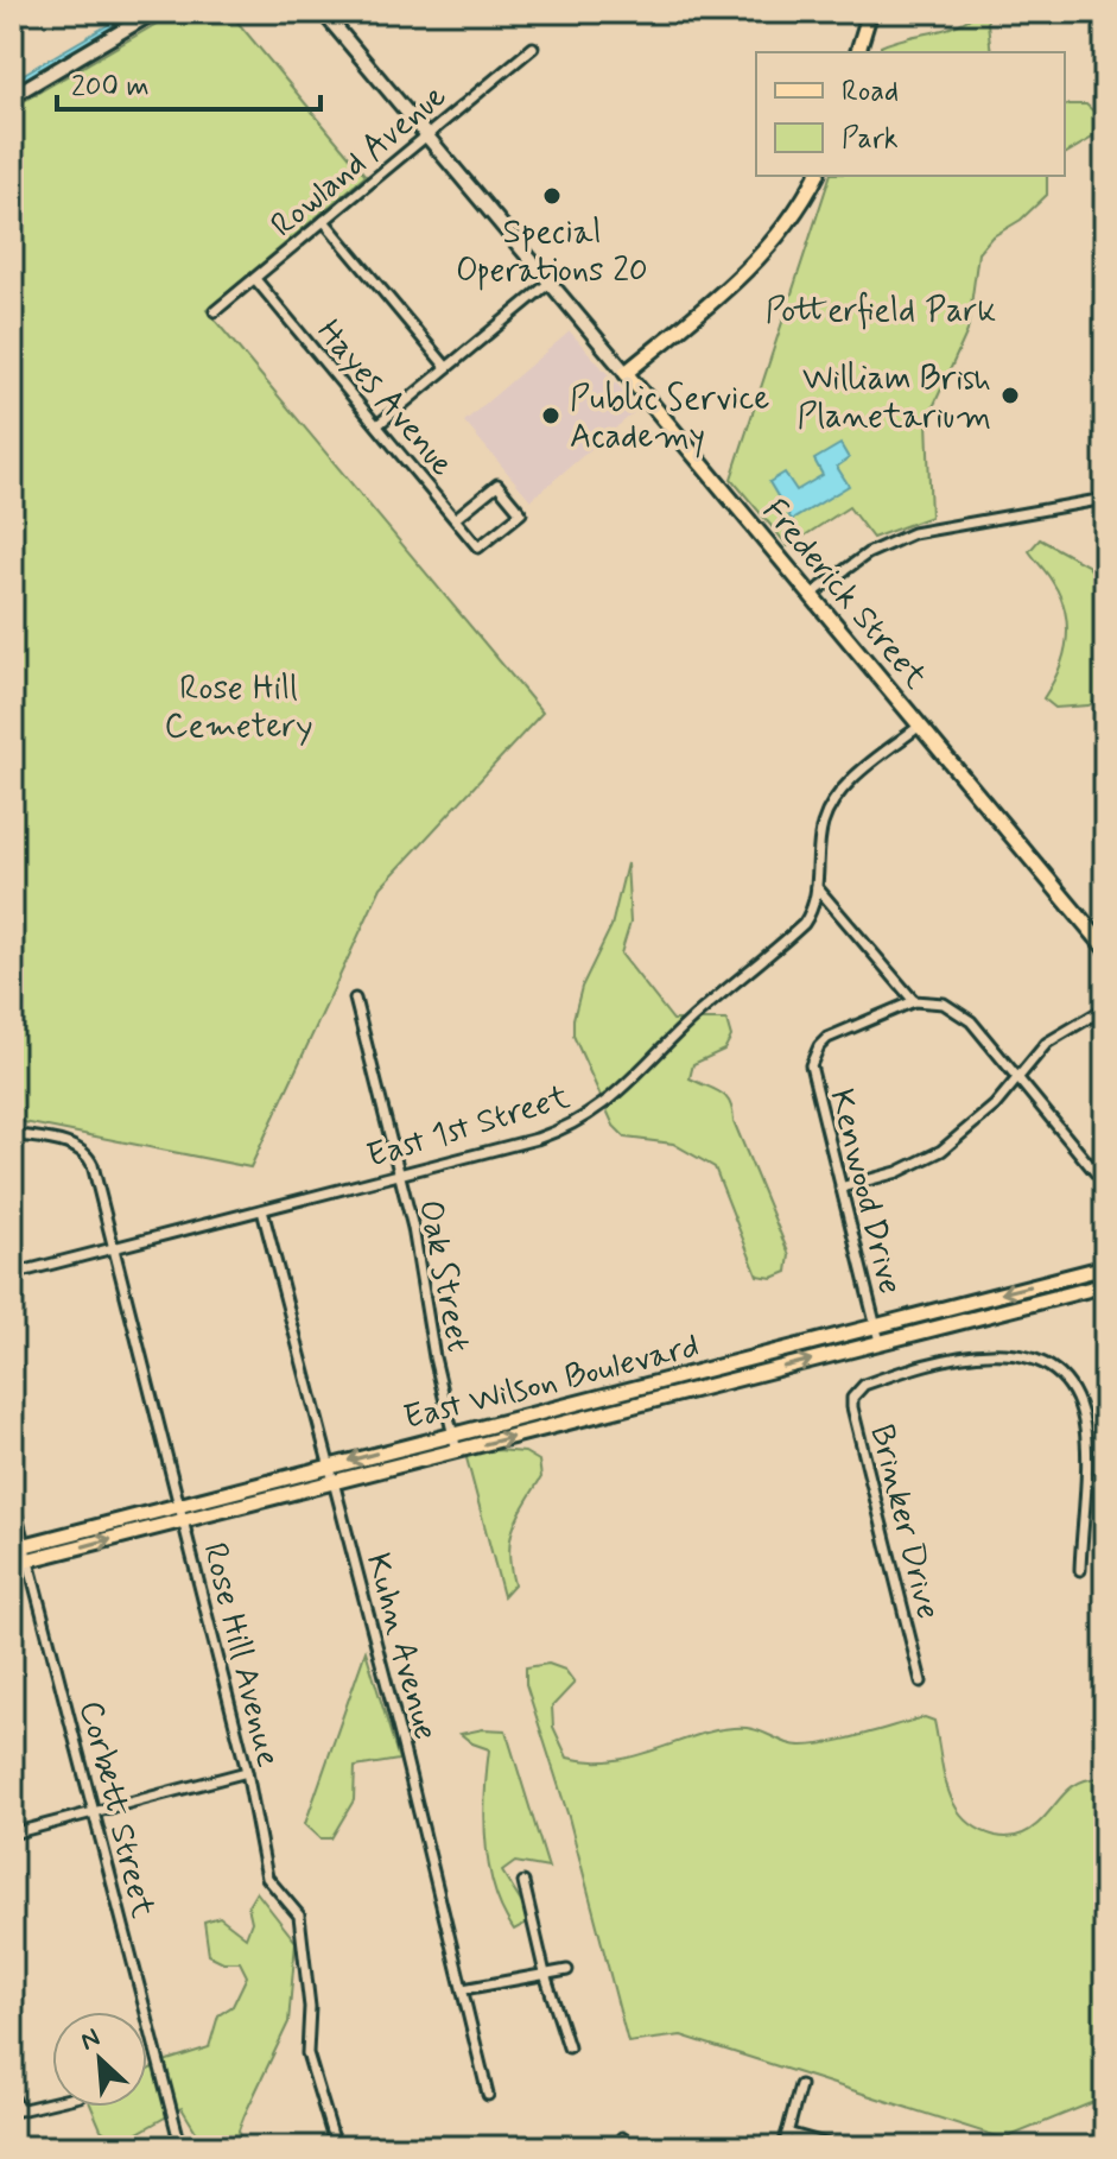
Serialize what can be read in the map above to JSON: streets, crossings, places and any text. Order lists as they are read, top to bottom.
{
  "streets": {
    "main road": ["Frederick Street", "East Wilson Boulevard"],
    "street": [
      "Rowland Avenue",
      "Hayes Avenue",
      "East 1st Street",
      "Kenwood Drive",
      "Oak Street",
      "Brinker Drive",
      "Kuhn Avenue",
      "Rose Hill Avenue",
      "Corbett Street"
    ]
  },
  "crossings": [
    ["Rowland Avenue", "Hayes Avenue"],
    ["Rowland Avenue", "Frederick Street"],
    ["Frederick Street", "East 1st Street"],
    ["East 1st Street", "Oak Street"],
    ["East 1st Street", "Kuhn Avenue"],
    ["East 1st Street", "Rose Hill Avenue"],
    ["Kenwood Drive", "East Wilson Boulevard"],
    ["Oak Street", "East Wilson Boulevard"],
    ["East Wilson Boulevard", "Kuhn Avenue"],
    ["East Wilson Boulevard", "Rose Hill Avenue"],
    ["East Wilson Boulevard", "Corbett Street"]
  ],
  "parks": ["Potterfield Park", "Rose Hill Cemetery"],
  "places": ["Special Operations 20", "William Brish Planetarium", "Public Service Academy"],
  "legend": ["Road", "Park"],
  "scale_bar": "200 m",
  "north": "top left"
}
